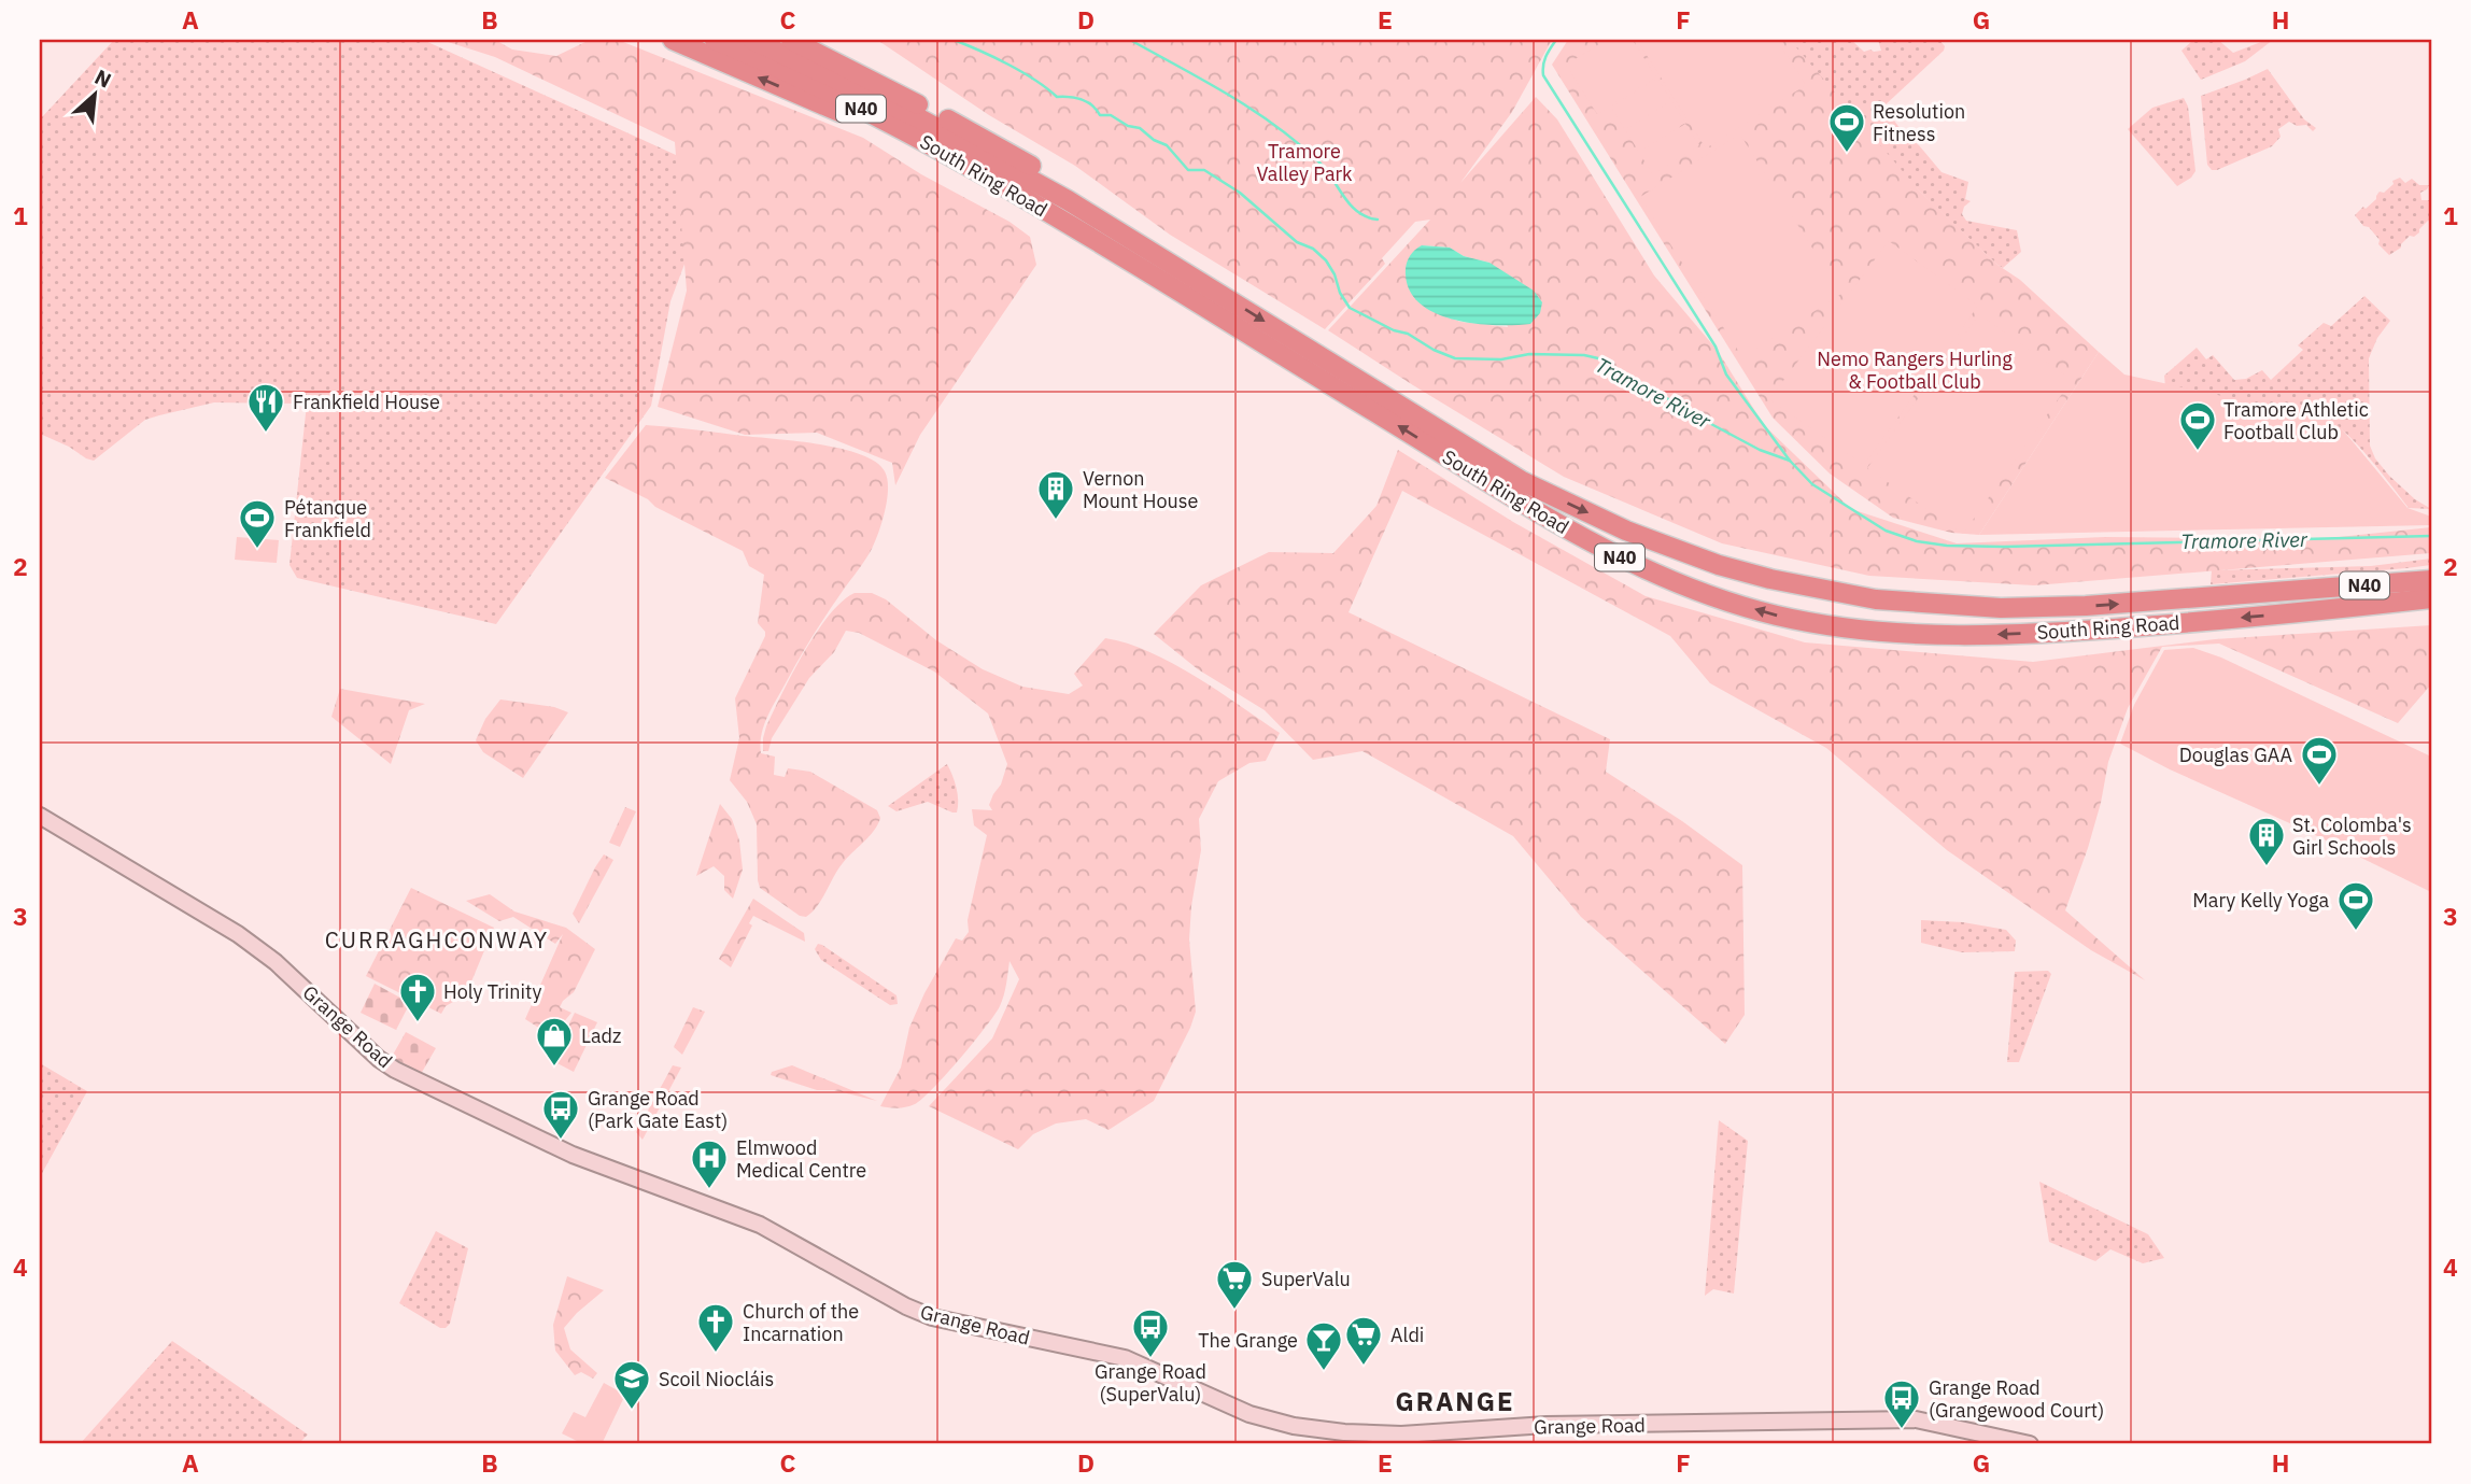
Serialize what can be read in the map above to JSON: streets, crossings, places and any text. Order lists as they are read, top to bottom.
{
  "streets": {
    "highway": ["N40", "South Ring Road"],
    "main road": ["Grange Road"]
  },
  "districts": ["CURRAGHCONWAY", "GRANGE"],
  "water": ["Tramore River"],
  "parks": ["Tramore Valley Park", "Nemo Rangers Hurling & Football Club"],
  "places": {
    "sports": [
      "Resolution Fitness",
      "Tramore Athletic Football Club",
      "Pétanque Frankfield",
      "Douglas GAA",
      "Mary Kelly Yoga"
    ],
    "restaurant": ["Frankfield House"],
    "building": ["Vernon Mount House", "St. Colomba's Girl Schools"],
    "church": ["Holy Trinity", "Church of the Incarnation"],
    "shop": ["Ladz"],
    "bus stop": ["Grange Road (Park Gate East)", "Grange Road (SuperValu)", "Grange Road (Grangewood Court)"],
    "hospital": ["Elmwood Medical Centre"],
    "supermarket": ["SuperValu", "Aldi"],
    "bar": ["The Grange"],
    "school or university": ["Scoil Niocláis"]
  },
  "north": "top right",
  "grid": {
    "columns": [
      "A",
      "B",
      "C",
      "D",
      "E",
      "F",
      "G",
      "H"
    ],
    "rows": [
      "1",
      "2",
      "3",
      "4"
    ]
  }
}
